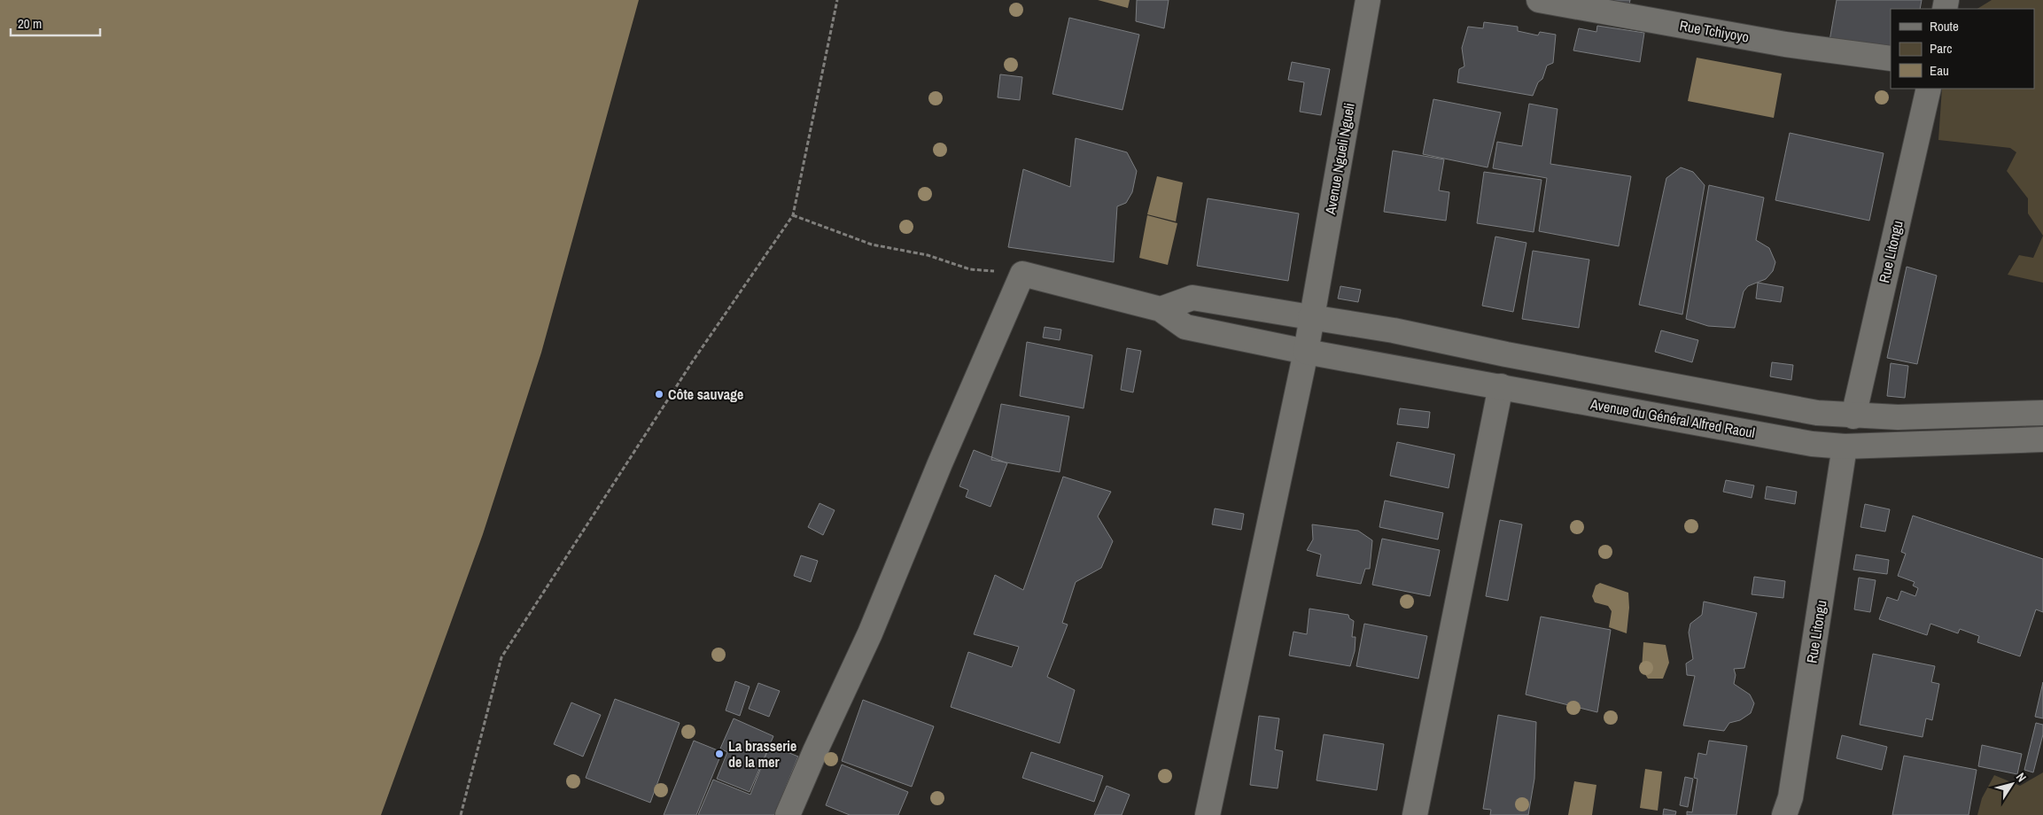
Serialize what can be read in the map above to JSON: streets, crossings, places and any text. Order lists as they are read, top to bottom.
{
  "streets": {
    "street": [
      "Rue Tchiyoyo",
      "Avenue Ngueli Ngueli",
      "Rue Litongu",
      "Avenue du Général Alfred Raoul"
    ]
  },
  "crossings": [
    ["Avenue Ngueli Ngueli", "Avenue du Général Alfred Raoul"],
    ["Rue Litongu", "Avenue du Général Alfred Raoul"]
  ],
  "places": ["Côte sauvage", "La brasserie de la mer"],
  "legend": ["Route", "Parc", "Eau"],
  "scale_bar": "20 m",
  "north": "top right"
}
